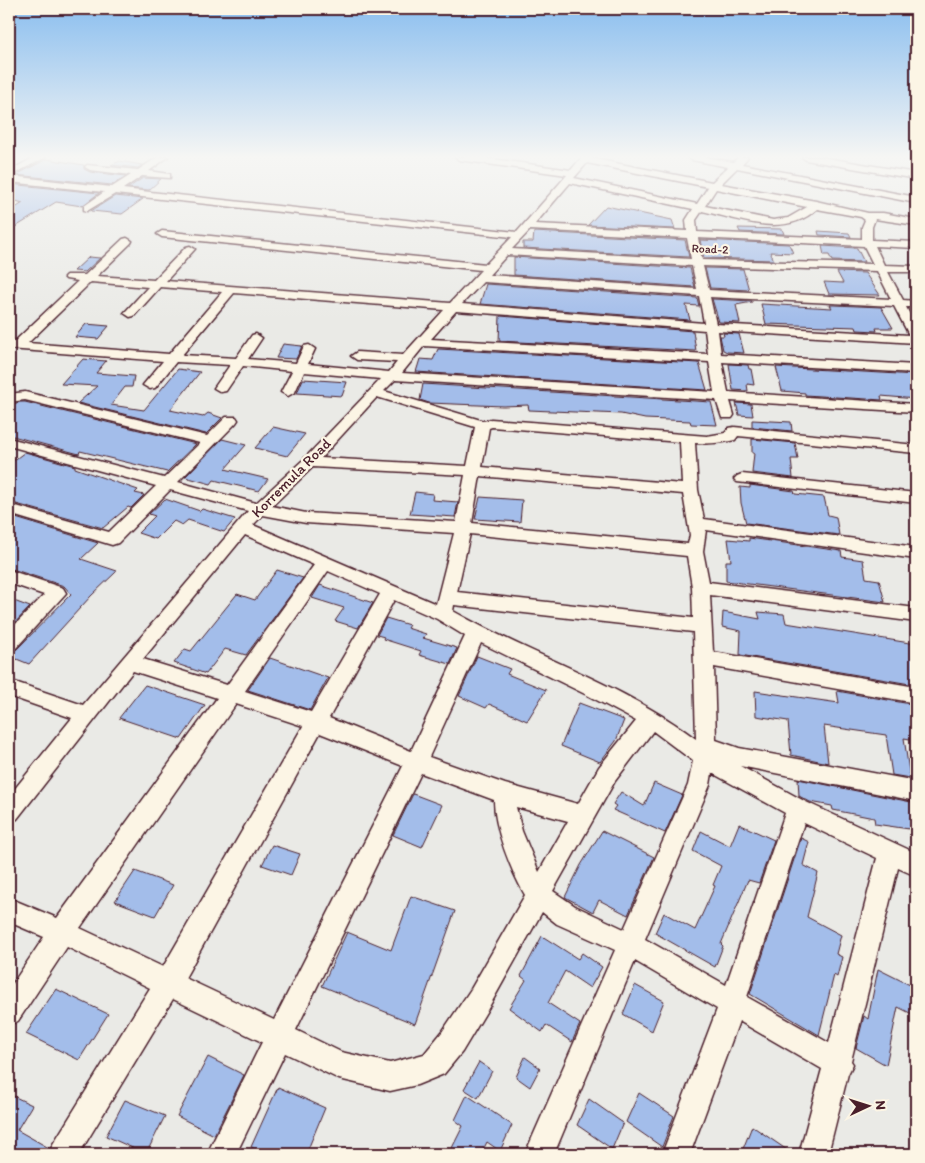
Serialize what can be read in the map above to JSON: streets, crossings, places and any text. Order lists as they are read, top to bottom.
{
  "streets": {
    "street": ["Road-2", "Korremula Road"]
  },
  "crossings": [
    ["Road-2", "Korremula Road"]
  ],
  "north": "right"
}
